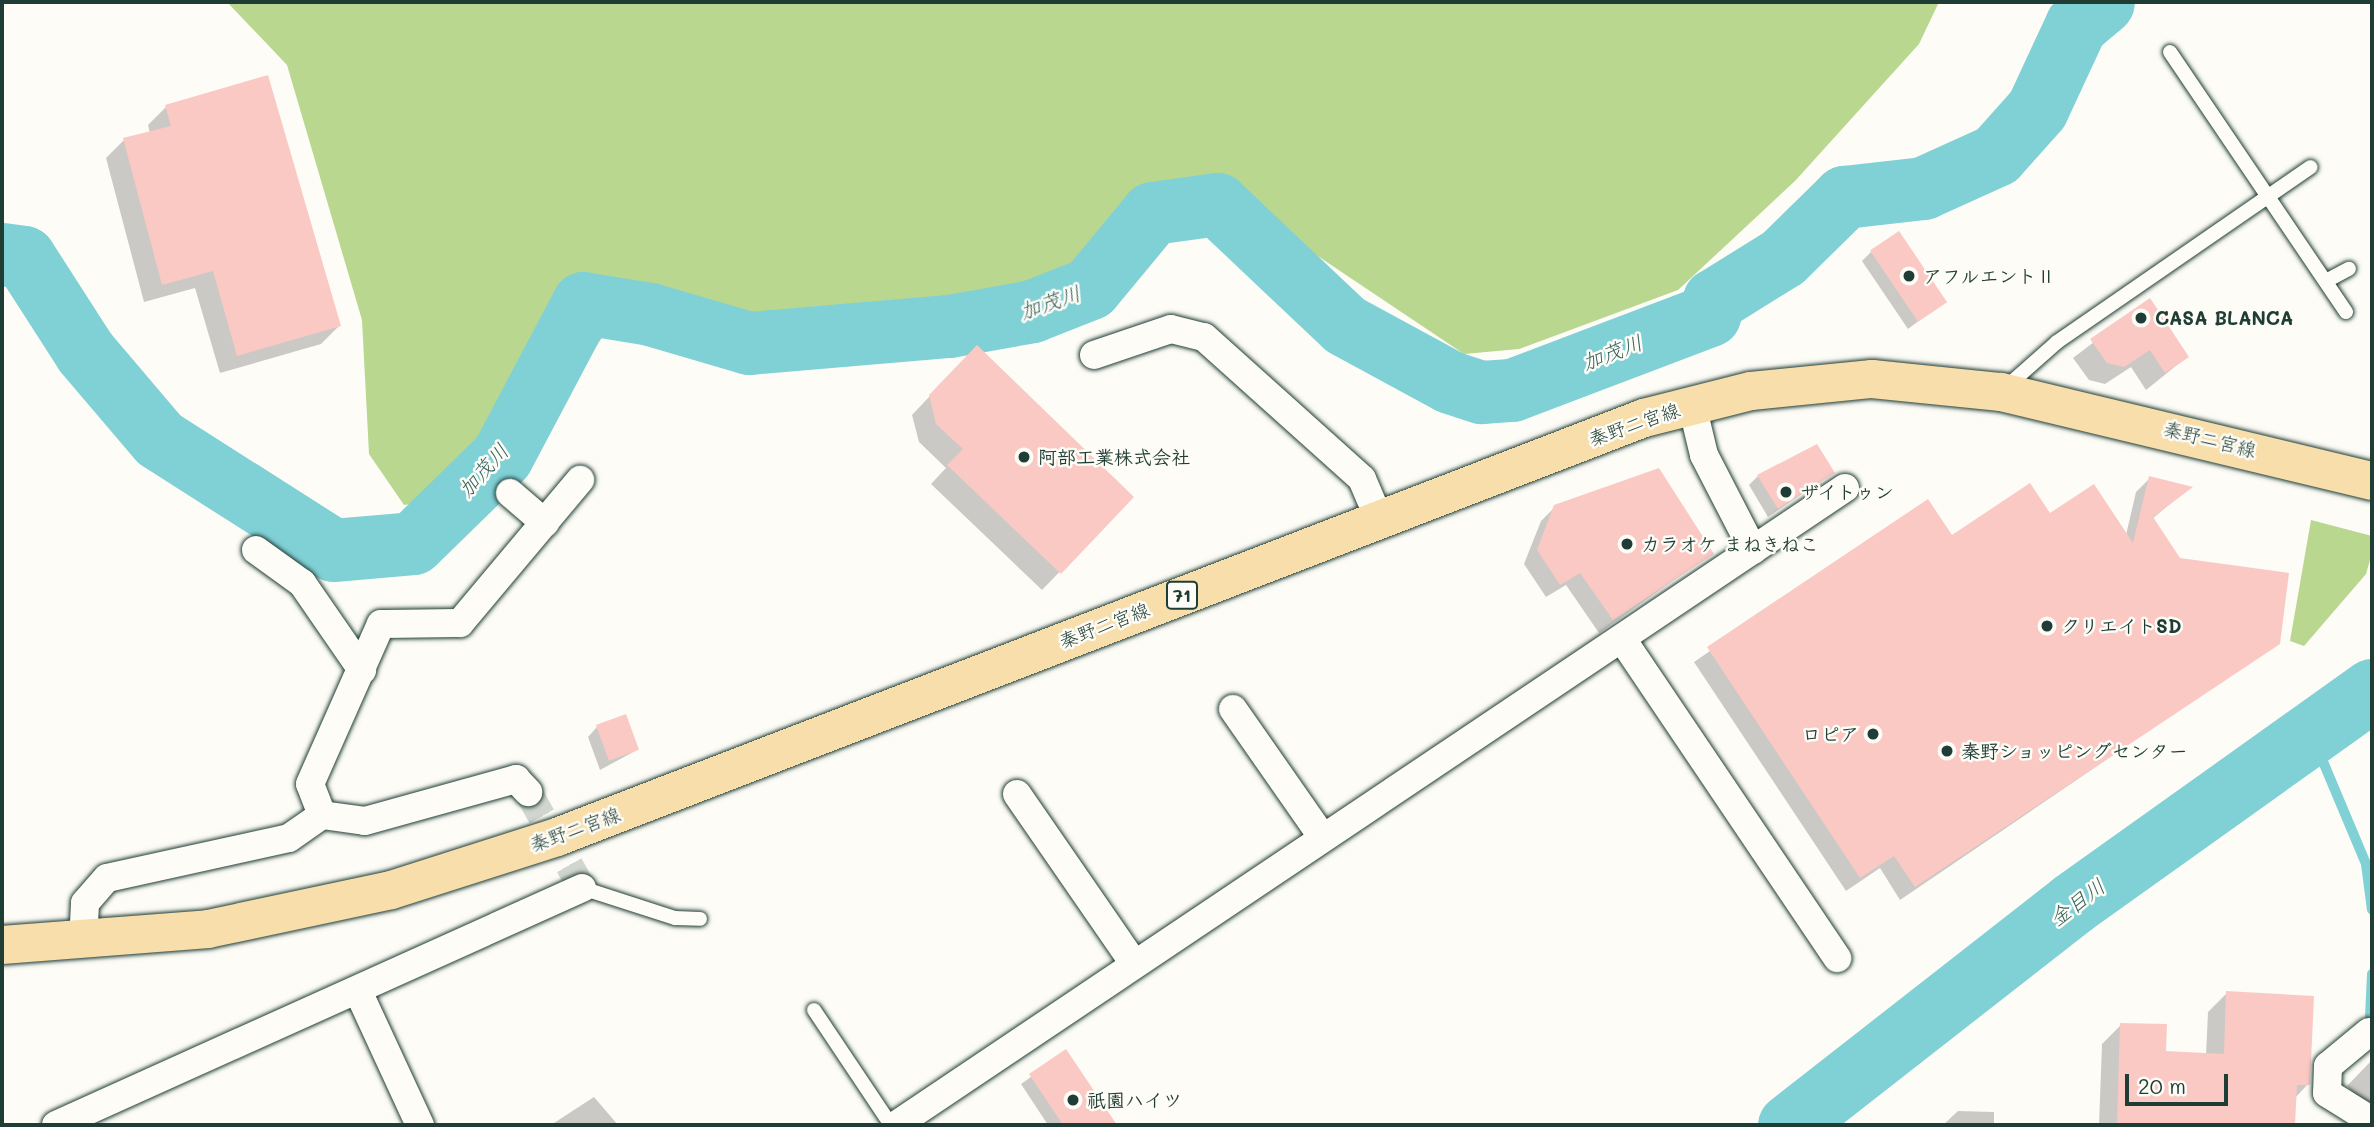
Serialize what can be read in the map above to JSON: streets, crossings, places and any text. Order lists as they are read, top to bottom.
{
  "streets": {
    "main road": ["秦野二宮線", "71"]
  },
  "water": ["加茂川", "金目川"],
  "places": [
    "アフルエントⅡ",
    "CASA BLANCA",
    "阿部工業株式会社",
    "ザイトゥン",
    "カラオケ まねきねこ",
    "クリエイトSD",
    "ロピア",
    "秦野ショッピングセンター",
    "祇園ハイツ"
  ],
  "scale_bar": "20 m"
}
